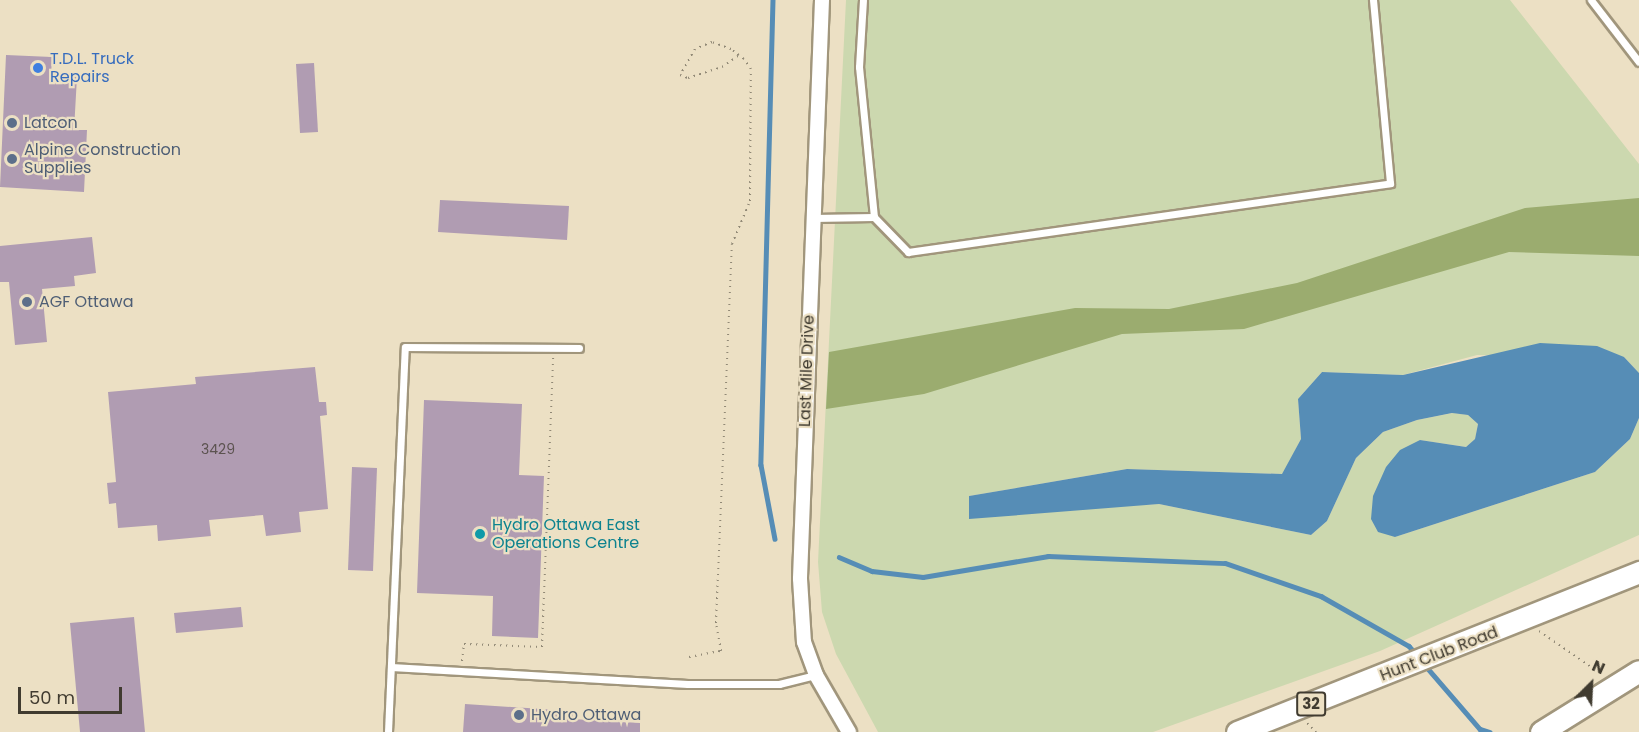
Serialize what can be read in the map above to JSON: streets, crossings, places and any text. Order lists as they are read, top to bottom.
{
  "streets": {
    "main road": ["Hunt Club Road", "32"],
    "street": ["Last Mile Drive"]
  },
  "places": [
    "T.D.L. Truck Repairs",
    "Latcon",
    "Alpine Construction Supplies",
    "AGF Ottawa",
    "Hydro Ottawa East Operations Centre",
    "Hydro Ottawa"
  ],
  "house_numbers": ["3429"],
  "scale_bar": "50 m",
  "north": "top right"
}
